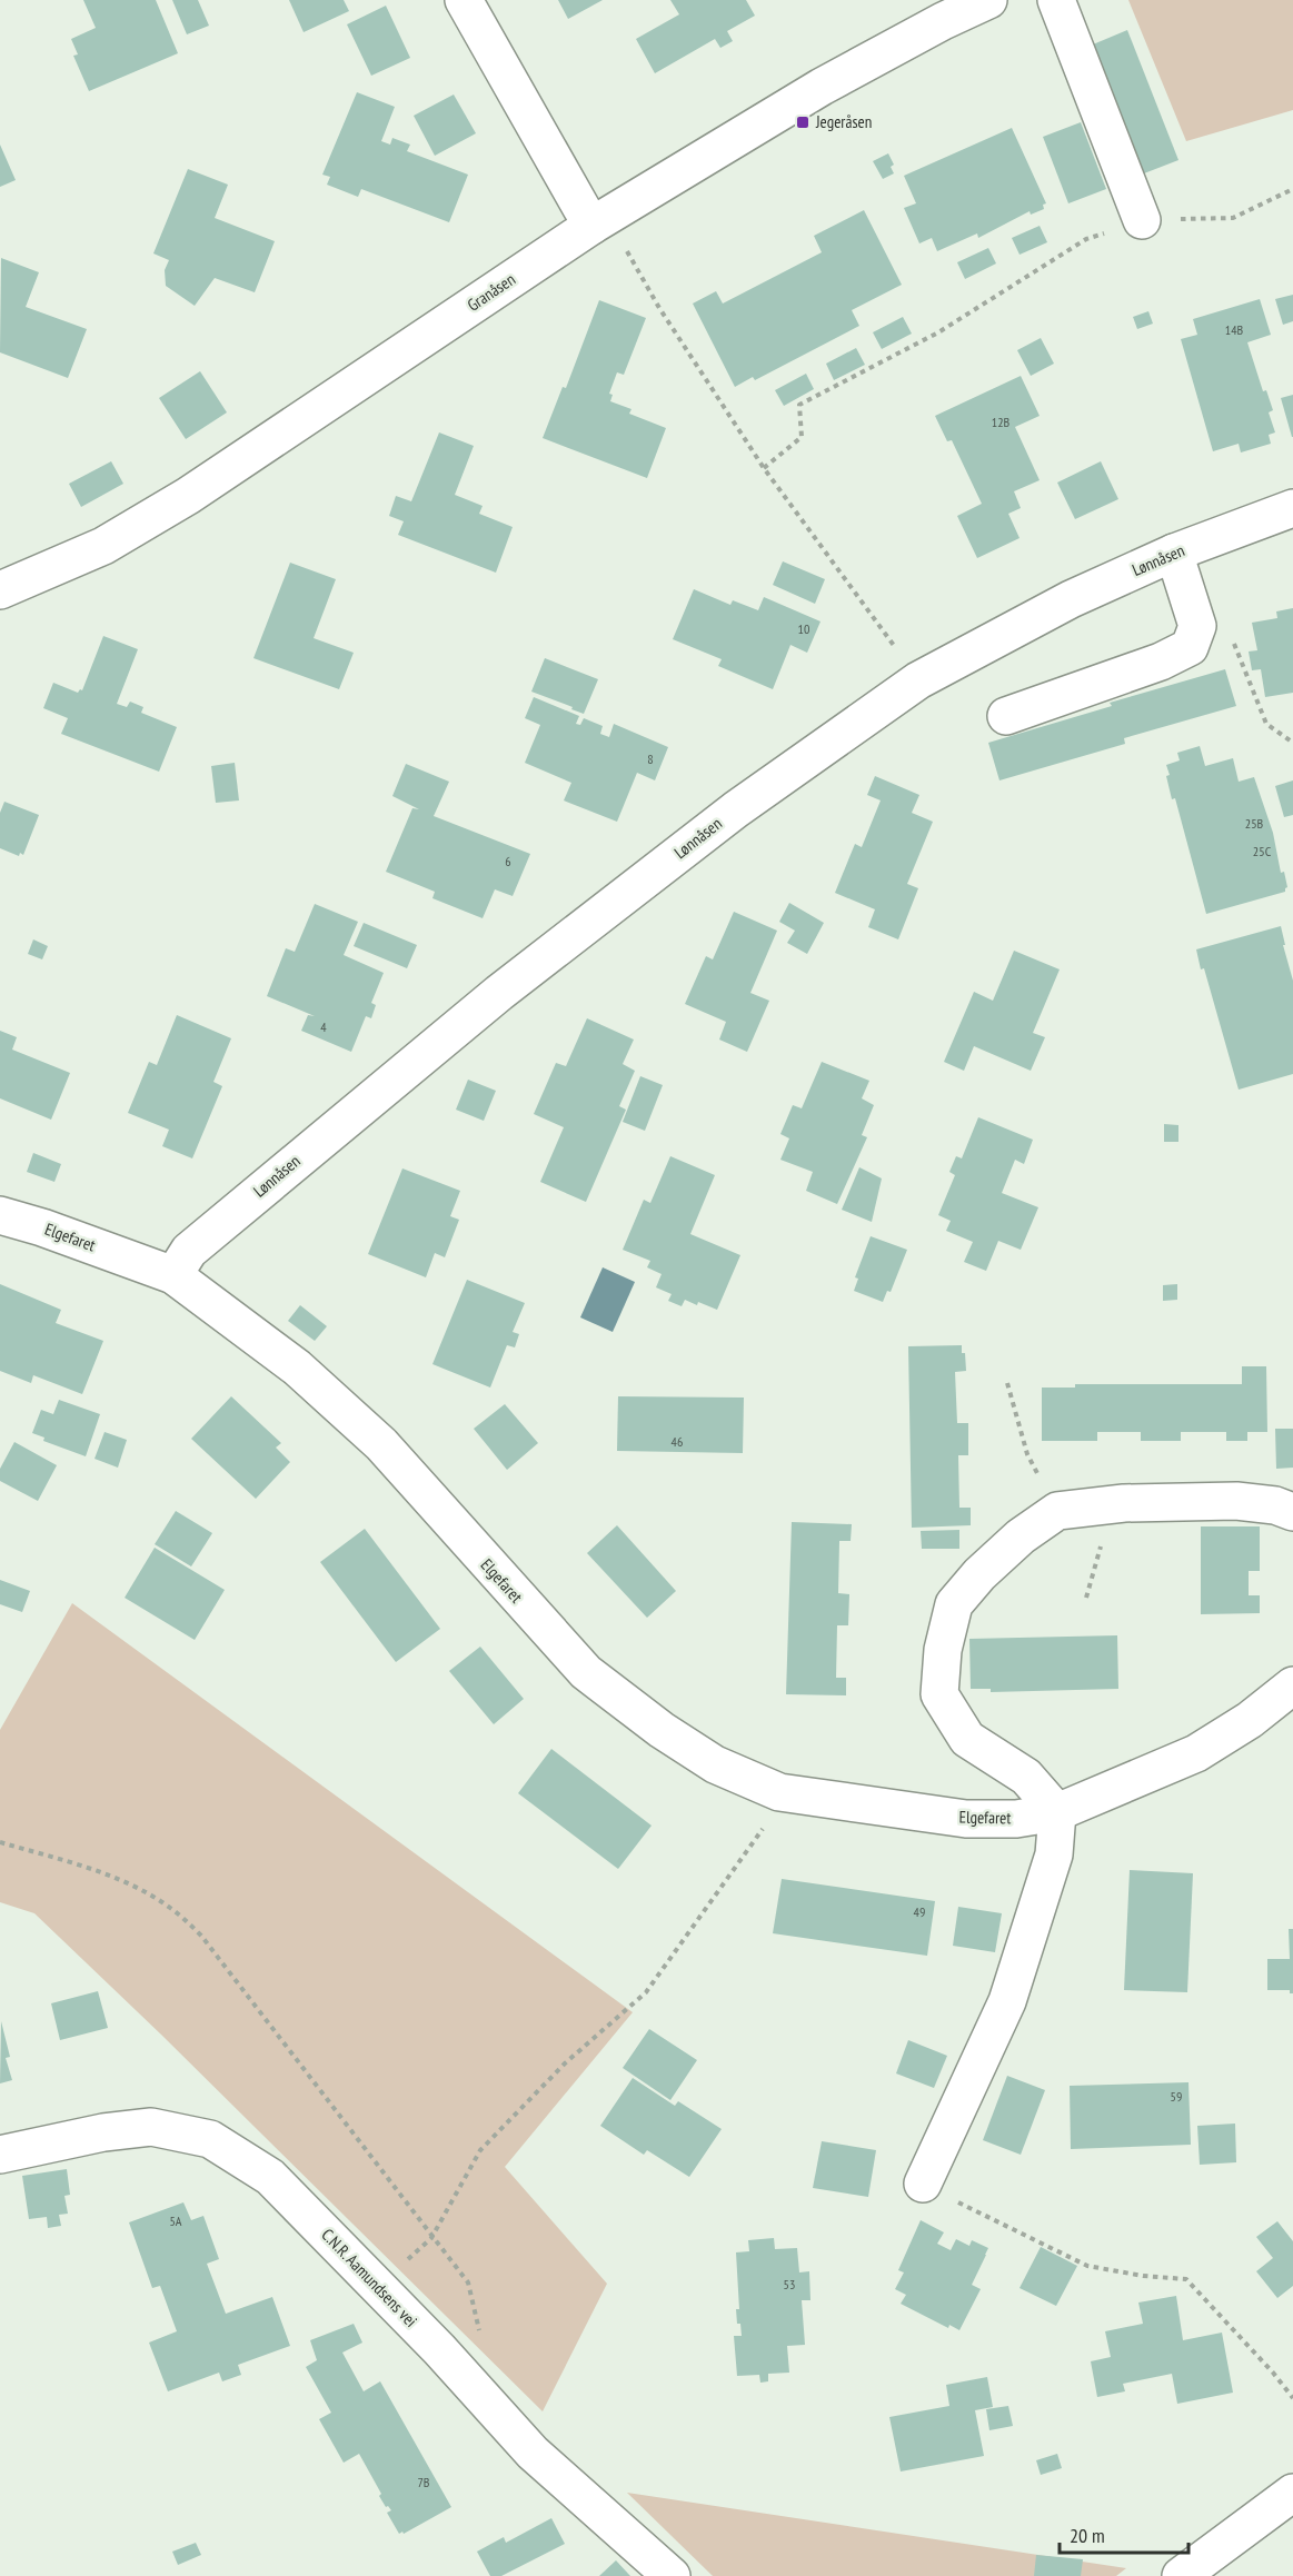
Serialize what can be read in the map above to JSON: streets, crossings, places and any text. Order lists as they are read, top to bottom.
{
  "streets": {
    "street": [
      "Granåsen",
      "Lønnåsen",
      "Elgefaret",
      "C.N.R. Aamundsens vei"
    ]
  },
  "crossings": [
    ["Lønnåsen", "Elgefaret"]
  ],
  "places": {
    "transit": ["Jegeråsen"]
  },
  "house_numbers": [
    "14B",
    "12B",
    "10",
    "8",
    "25B",
    "25C",
    "6",
    "4",
    "46",
    "49",
    "59",
    "5A",
    "53",
    "7B"
  ],
  "scale_bar": "20 m"
}
